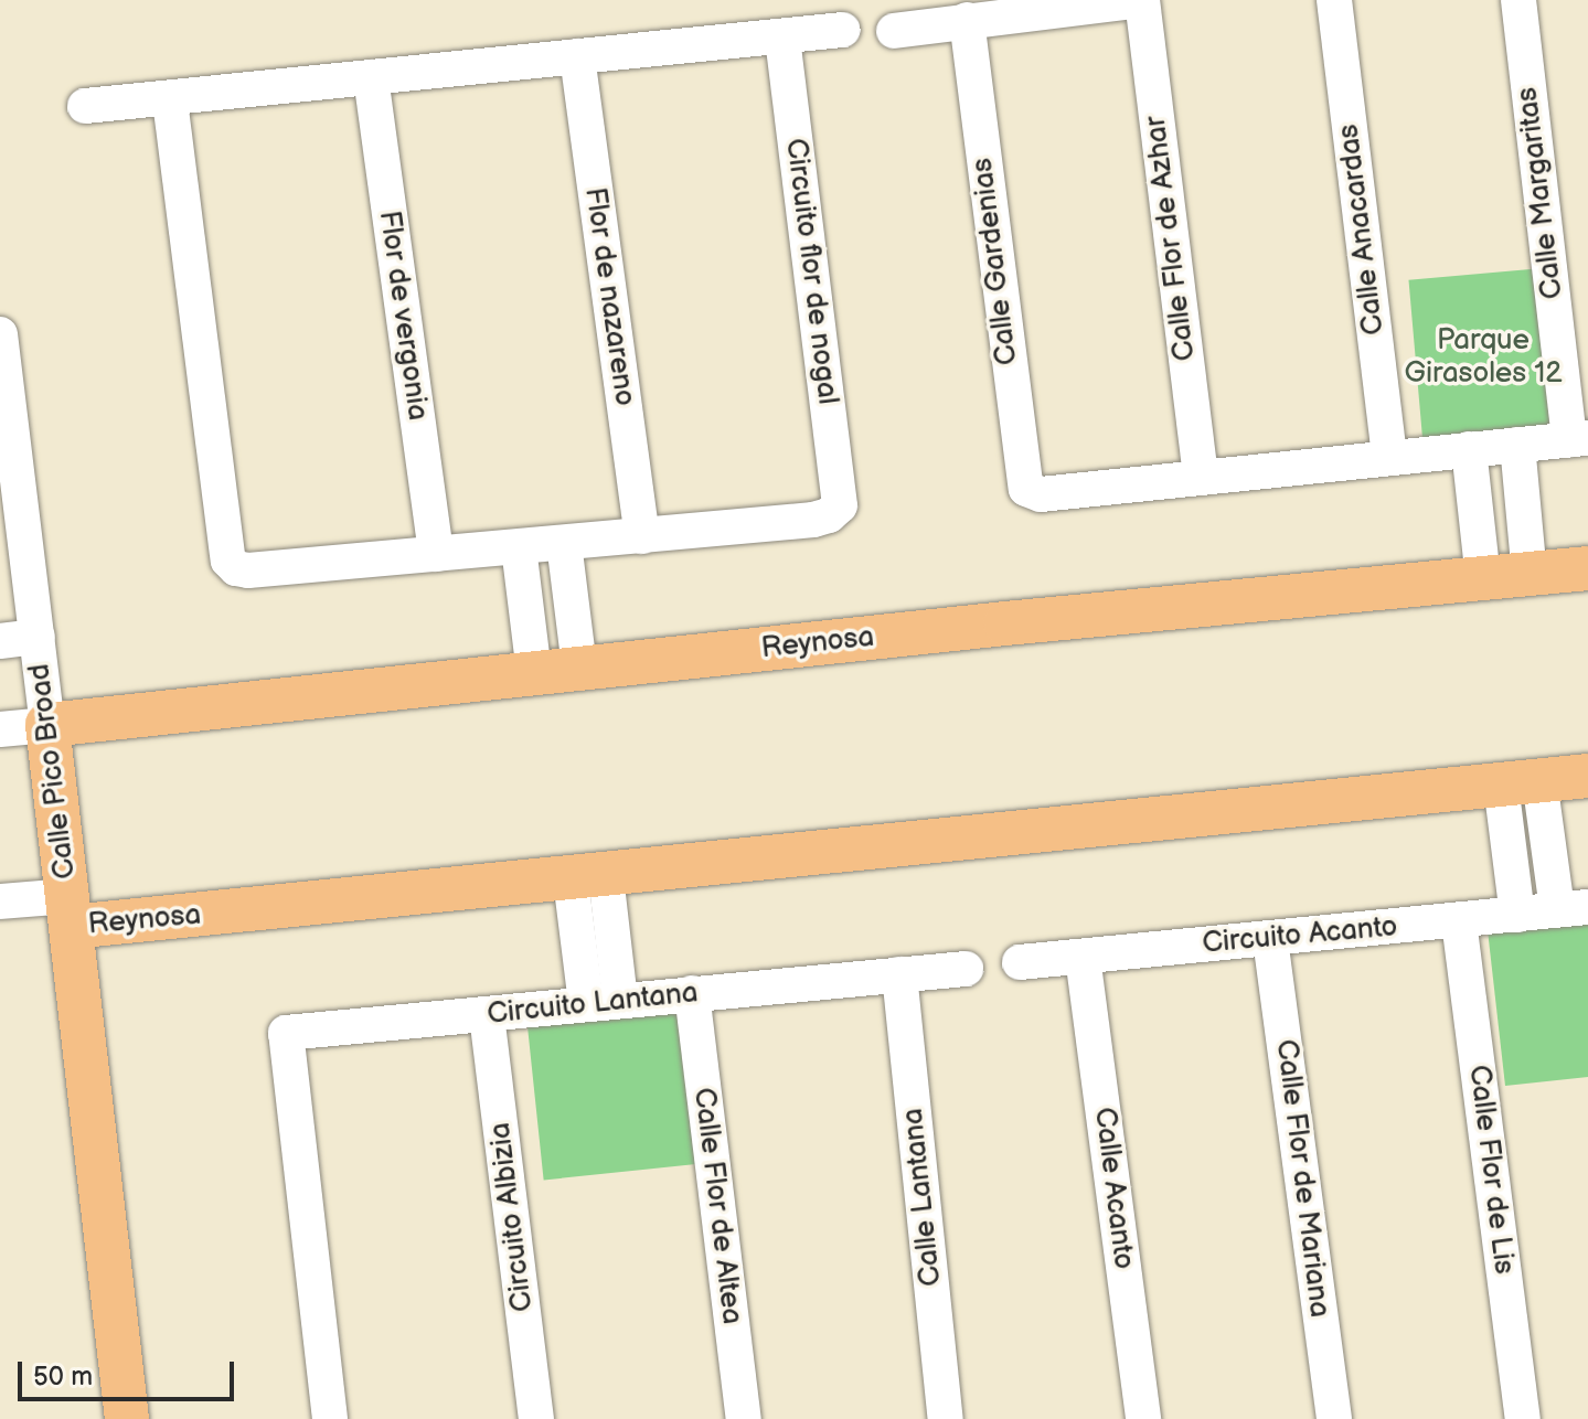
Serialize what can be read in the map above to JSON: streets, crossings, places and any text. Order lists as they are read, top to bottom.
{
  "streets": {
    "main road": ["Reynosa", "Calle Pico Broad"],
    "street": [
      "Calle Margaritas",
      "Calle Anacardas",
      "Calle Flor de Azhar",
      "Calle Gardenias",
      "Circuito flor de nogal",
      "Flor de nazareno",
      "Flor de vergonia",
      "Circuito Acanto",
      "Circuito Lantana",
      "Calle Flor de Lis",
      "Calle Flor de Mariana",
      "Calle Acanto",
      "Calle Lantana",
      "Calle Flor de Altea",
      "Circuito Albizia"
    ]
  },
  "crossings": [
    ["Calle Flor de Azhar", "Calle Gardenias"],
    ["Circuito flor de nogal", "Flor de nazareno"],
    ["Reynosa", "Calle Pico Broad"],
    ["Reynosa", "Circuito Acanto"],
    ["Circuito Acanto", "Calle Flor de Lis"],
    ["Circuito Acanto", "Calle Flor de Mariana"],
    ["Circuito Acanto", "Calle Acanto"],
    ["Circuito Lantana", "Calle Lantana"],
    ["Circuito Lantana", "Calle Flor de Altea"],
    ["Circuito Lantana", "Circuito Albizia"]
  ],
  "parks": ["Parque Girasoles 12"],
  "scale_bar": "50 m"
}
